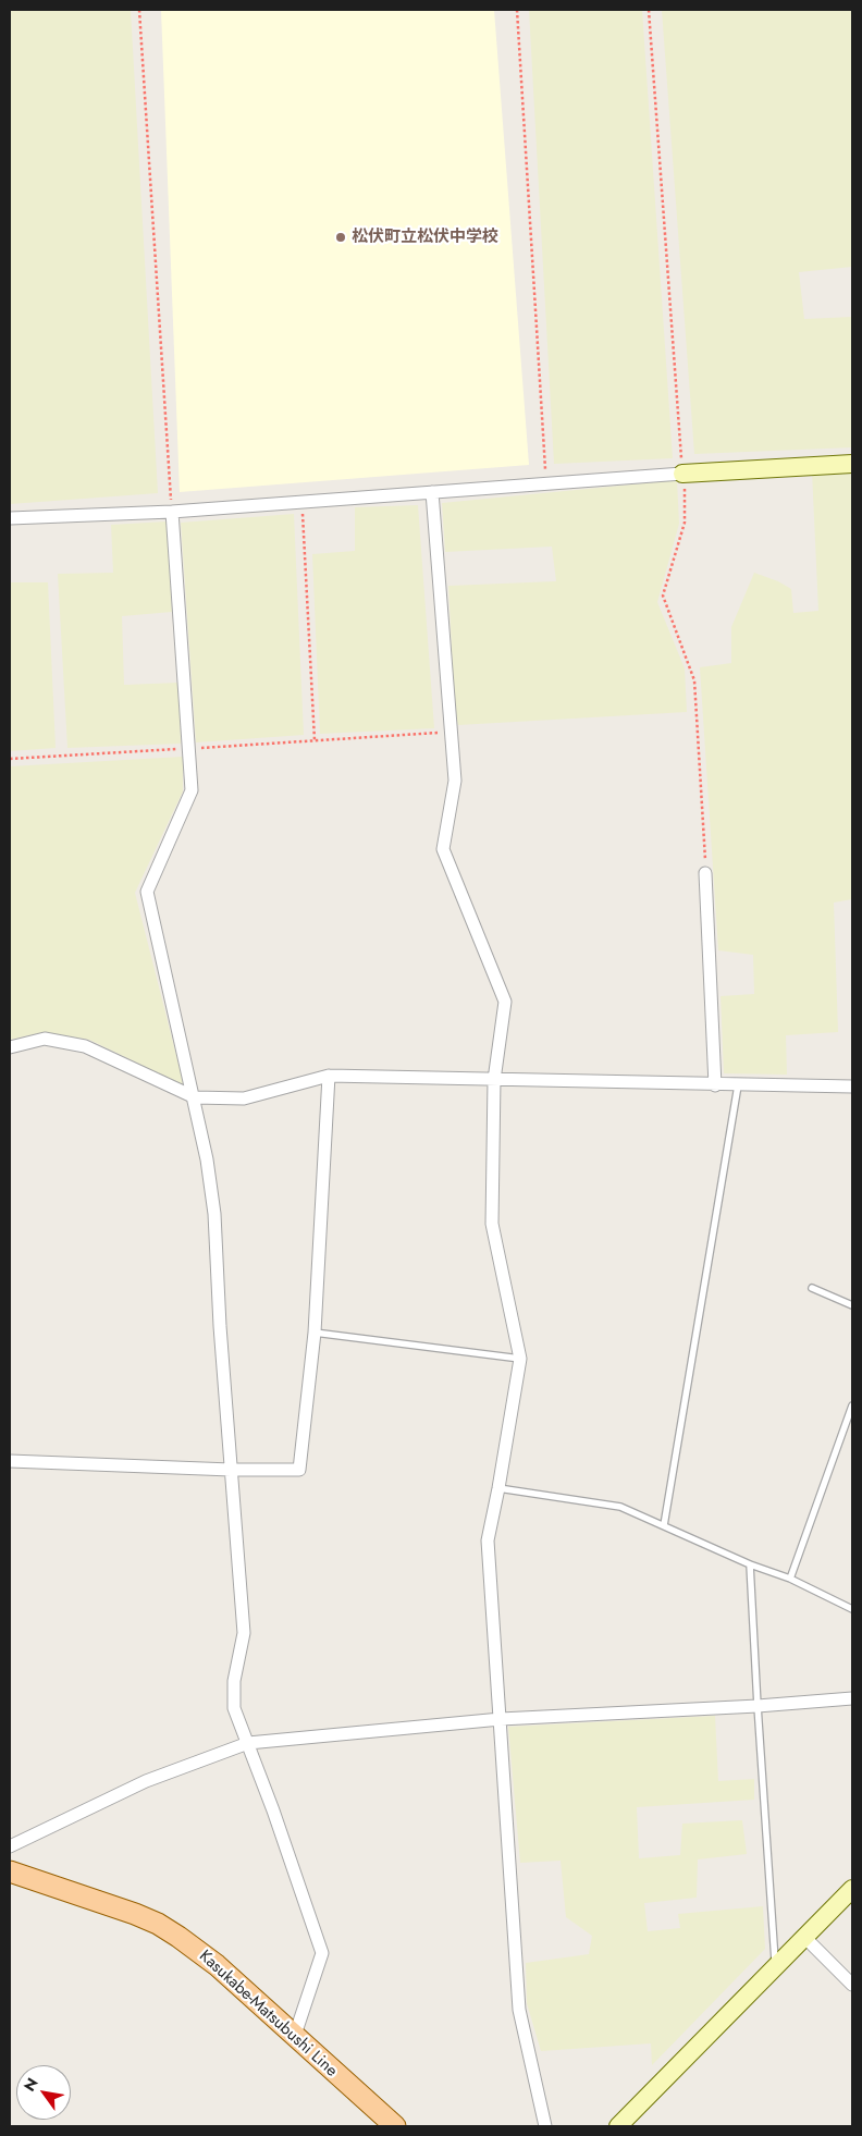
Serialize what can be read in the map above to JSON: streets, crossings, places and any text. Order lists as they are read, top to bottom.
{
  "streets": {
    "main road": ["Kasukabe-Matsubushi Line"]
  },
  "places": ["松伏町立松伏中学校"],
  "north": "top left"
}
